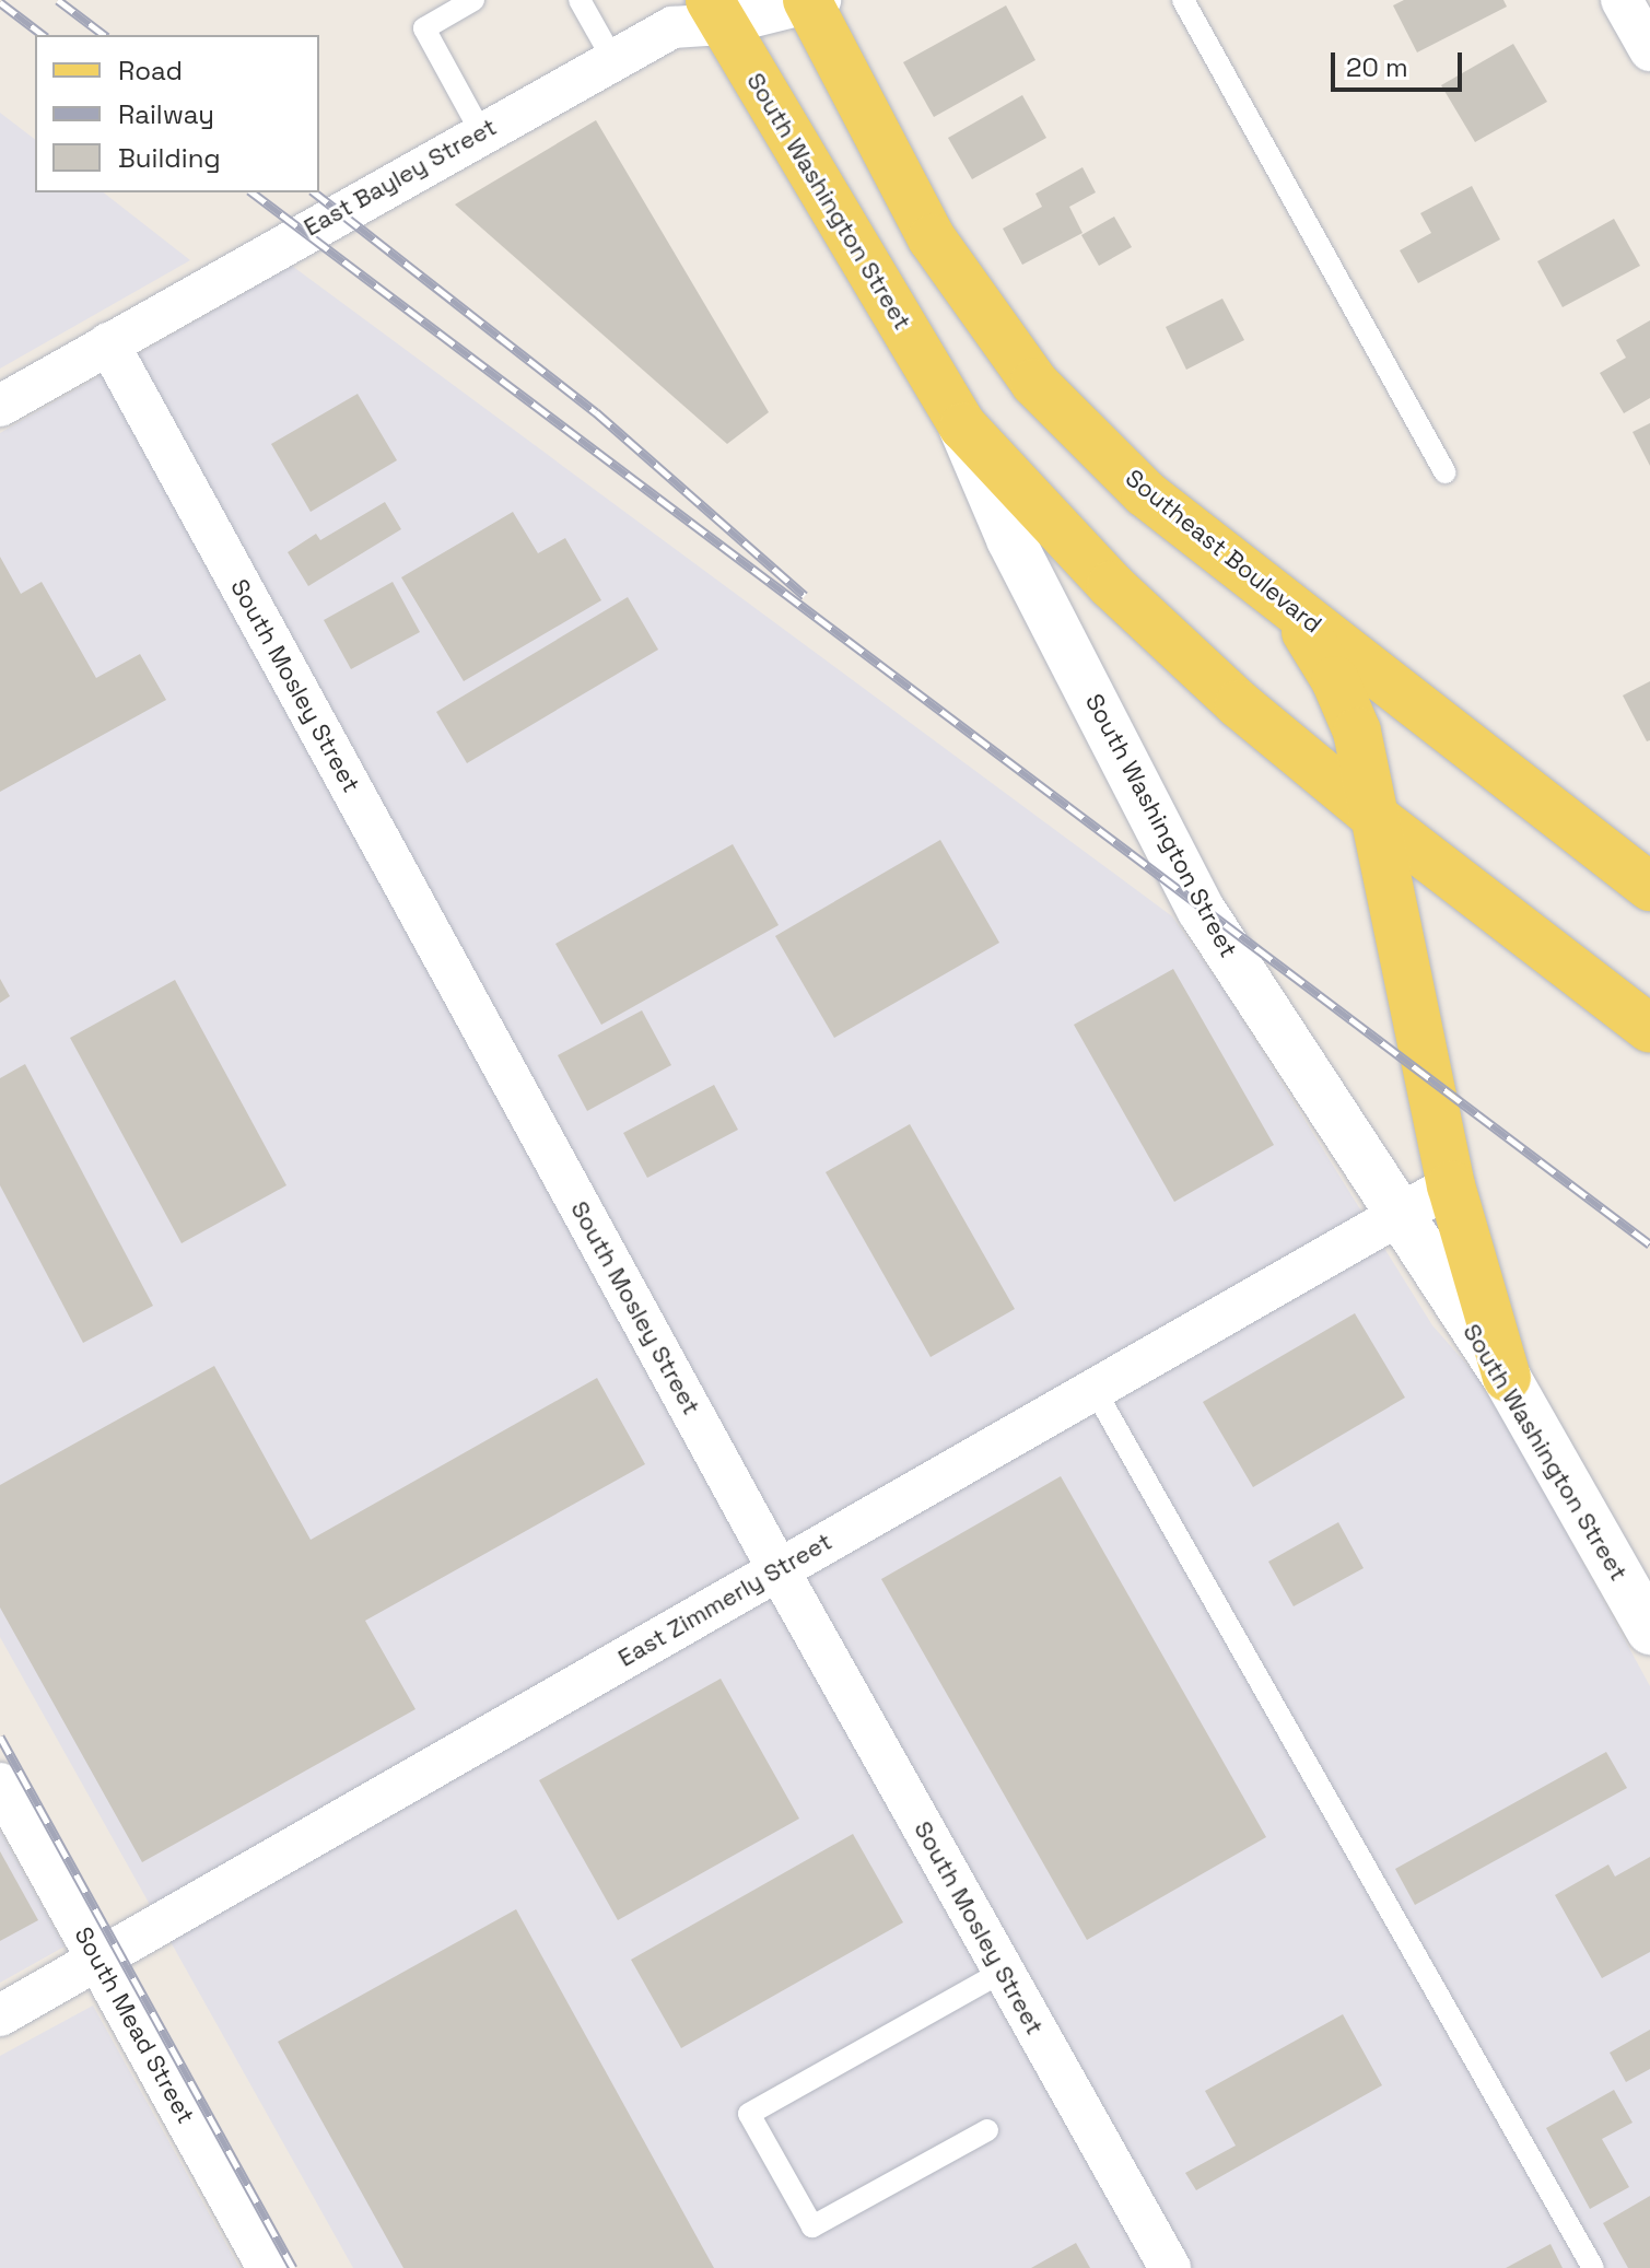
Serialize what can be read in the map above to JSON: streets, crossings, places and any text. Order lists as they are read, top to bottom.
{
  "streets": {
    "main road": ["South Washington Street", "Southeast Boulevard"],
    "street": [
      "East Bayley Street",
      "South Mosley Street",
      "East Zimmerly Street",
      "South Mead Street"
    ]
  },
  "crossings": [
    ["East Bayley Street", "South Washington Street"],
    ["East Bayley Street", "Southeast Boulevard"],
    ["East Bayley Street", "South Mosley Street"],
    ["South Washington Street", "East Zimmerly Street"],
    ["South Mosley Street", "East Zimmerly Street"],
    ["East Zimmerly Street", "South Mead Street"]
  ],
  "legend": ["Road", "Railway", "Building"],
  "scale_bar": "20 m"
}
